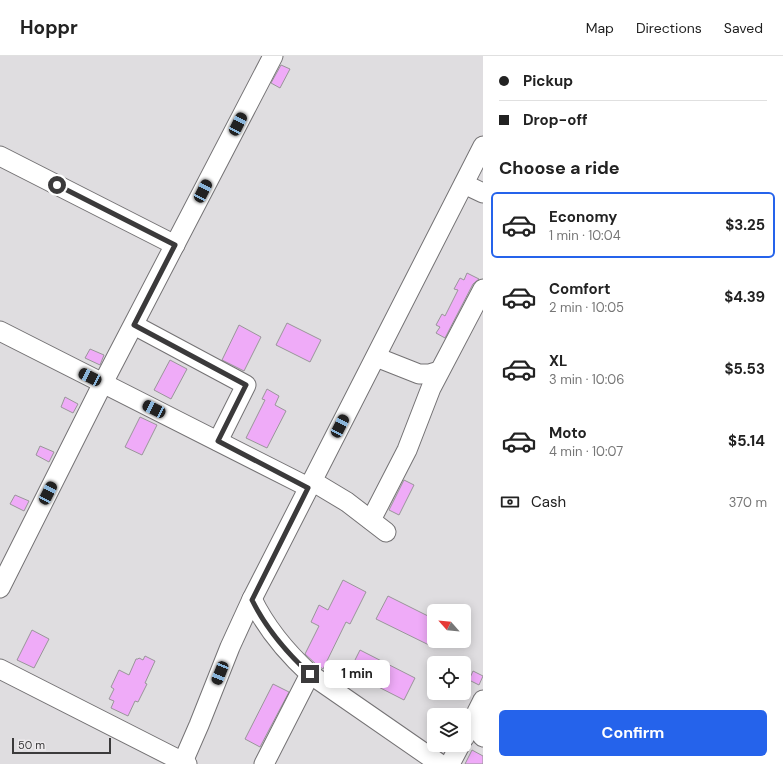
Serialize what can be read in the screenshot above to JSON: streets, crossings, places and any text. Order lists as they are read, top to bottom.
{
  "scale_bar": "50 m",
  "north": "top left",
  "page": {
    "header": "Hoppr",
    "nav": ["Map", "Directions", "Saved"],
    "banner": ["Pickup", "Drop-off"],
    "heading": "Choose a ride",
    "list": [
      {
        "name": "Economy",
        "note": "1 min · 10:04",
        "value": "$3.25"
      },
      {
        "name": "Comfort",
        "note": "2 min · 10:05",
        "value": "$4.39"
      },
      {
        "name": "XL",
        "note": "3 min · 10:06",
        "value": "$5.53"
      },
      {
        "name": "Moto",
        "note": "4 min · 10:07",
        "value": "$5.14"
      }
    ],
    "pay": ["Cash", "370 m"],
    "bubble": "1 min",
    "buttons": "Confirm",
    "scale": "50 m"
  }
}
